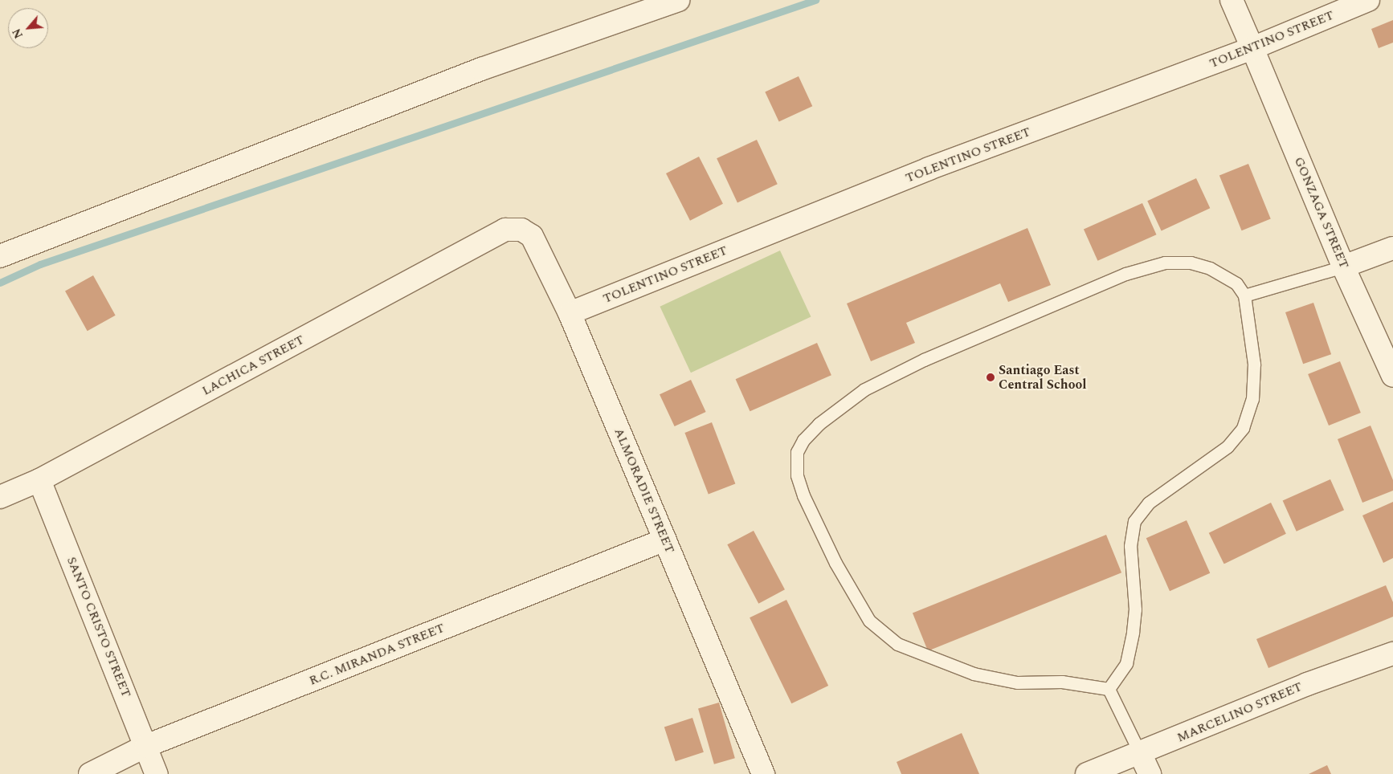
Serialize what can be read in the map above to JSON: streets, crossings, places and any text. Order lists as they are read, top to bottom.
{
  "streets": {
    "street": [
      "TOLENTINO STREET",
      "GONZAGA STREET",
      "LACHICA STREET",
      "ALMORADIE STREET",
      "SANTO CRISTO STREET",
      "R.C. MIRANDA STREET",
      "MARCELINO STREET"
    ]
  },
  "crossings": [
    ["TOLENTINO STREET", "GONZAGA STREET"],
    ["TOLENTINO STREET", "ALMORADIE STREET"],
    ["LACHICA STREET", "ALMORADIE STREET"],
    ["LACHICA STREET", "SANTO CRISTO STREET"],
    ["ALMORADIE STREET", "R.C. MIRANDA STREET"],
    ["SANTO CRISTO STREET", "R.C. MIRANDA STREET"]
  ],
  "places": ["Santiago East Central School"],
  "north": "bottom left"
}
